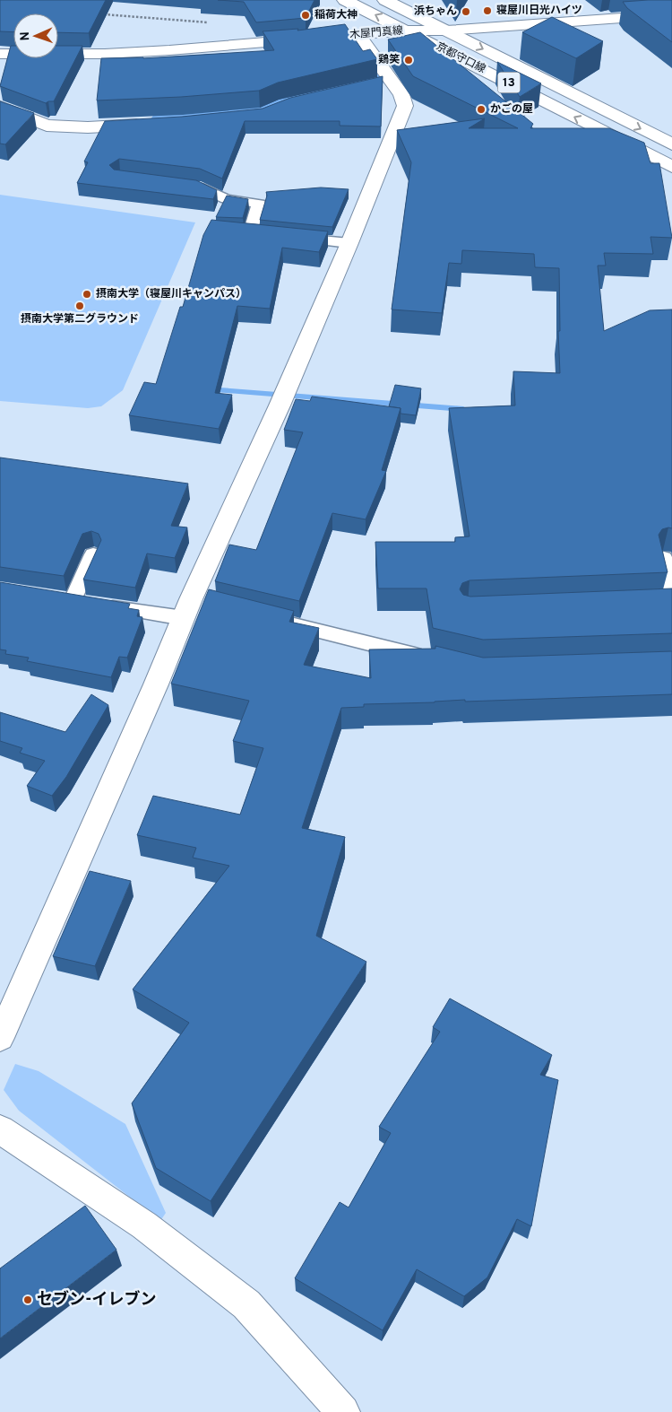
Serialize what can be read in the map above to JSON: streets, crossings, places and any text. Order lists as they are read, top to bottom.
{
  "streets": {
    "main road": ["木屋門真線", "京都守口線", "13"]
  },
  "crossings": [
    ["木屋門真線", "京都守口線"]
  ],
  "places": [
    "寝屋川日光ハイツ",
    "浜ちゃん",
    "稲荷大神",
    "鶏笑",
    "かごの屋",
    "摂南大学（寝屋川キャンパス）",
    "摂南大学第二グラウンド",
    "セブン-イレブン"
  ],
  "north": "left"
}
